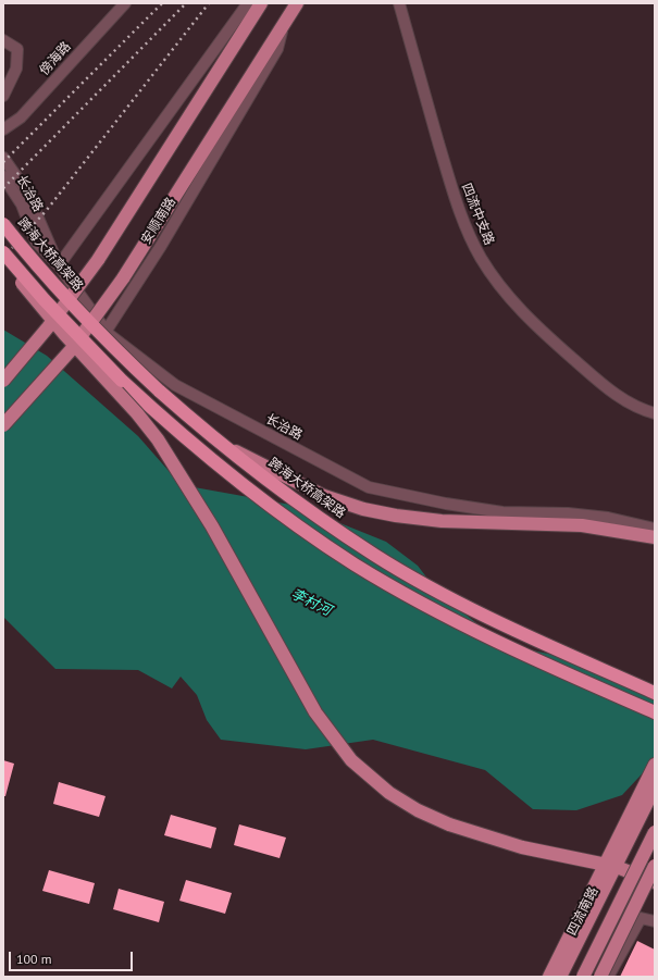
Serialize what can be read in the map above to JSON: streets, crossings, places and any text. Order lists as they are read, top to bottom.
{
  "streets": {
    "highway": ["跨海大桥高架路"],
    "main road": ["安顺南路", "四流南路"],
    "street": ["傍海路", "长治路", "四流中支路"]
  },
  "water": ["李村河"],
  "scale_bar": "100 m"
}
